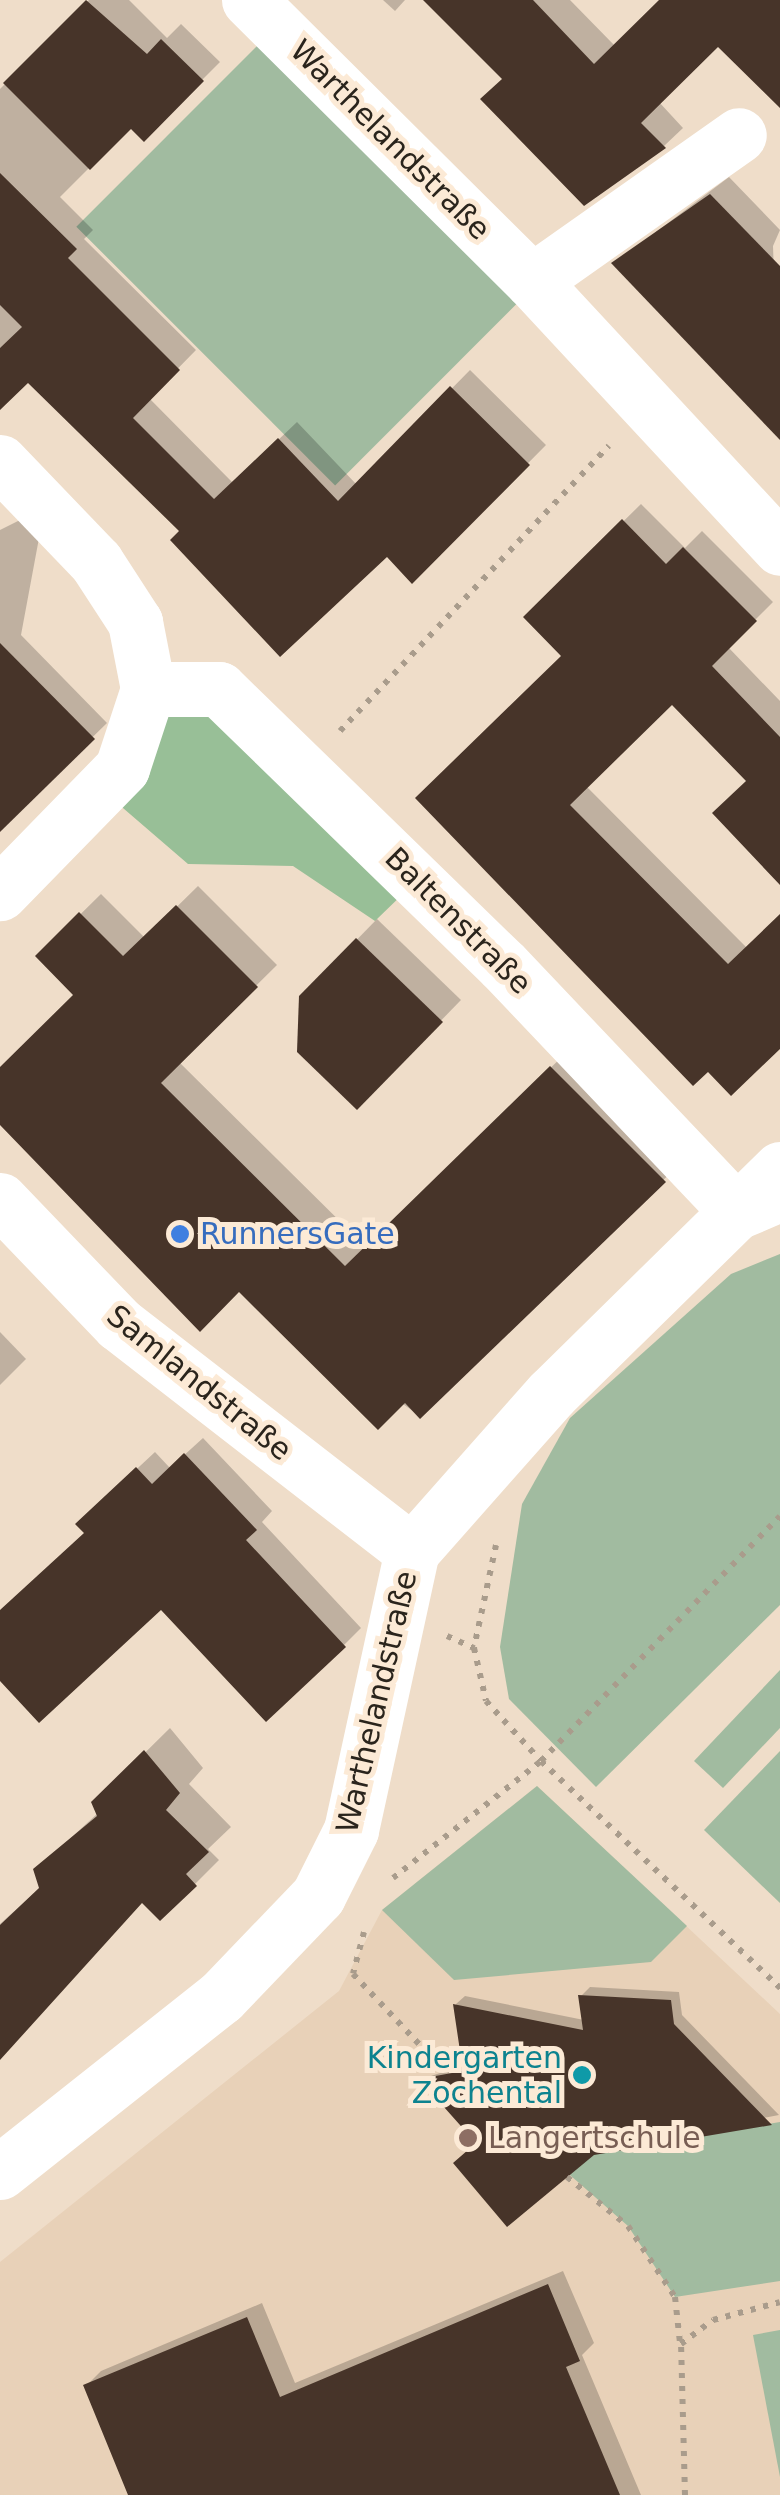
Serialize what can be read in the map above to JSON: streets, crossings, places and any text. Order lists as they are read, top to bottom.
{
  "streets": {
    "street": ["Warthelandstraße", "Baltenstraße", "Samlandstraße"]
  },
  "crossings": [
    ["Warthelandstraße", "Baltenstraße"],
    ["Warthelandstraße", "Samlandstraße"]
  ],
  "places": ["RunnersGate", "Kindergarten Zochental", "Langertschule"]
}
